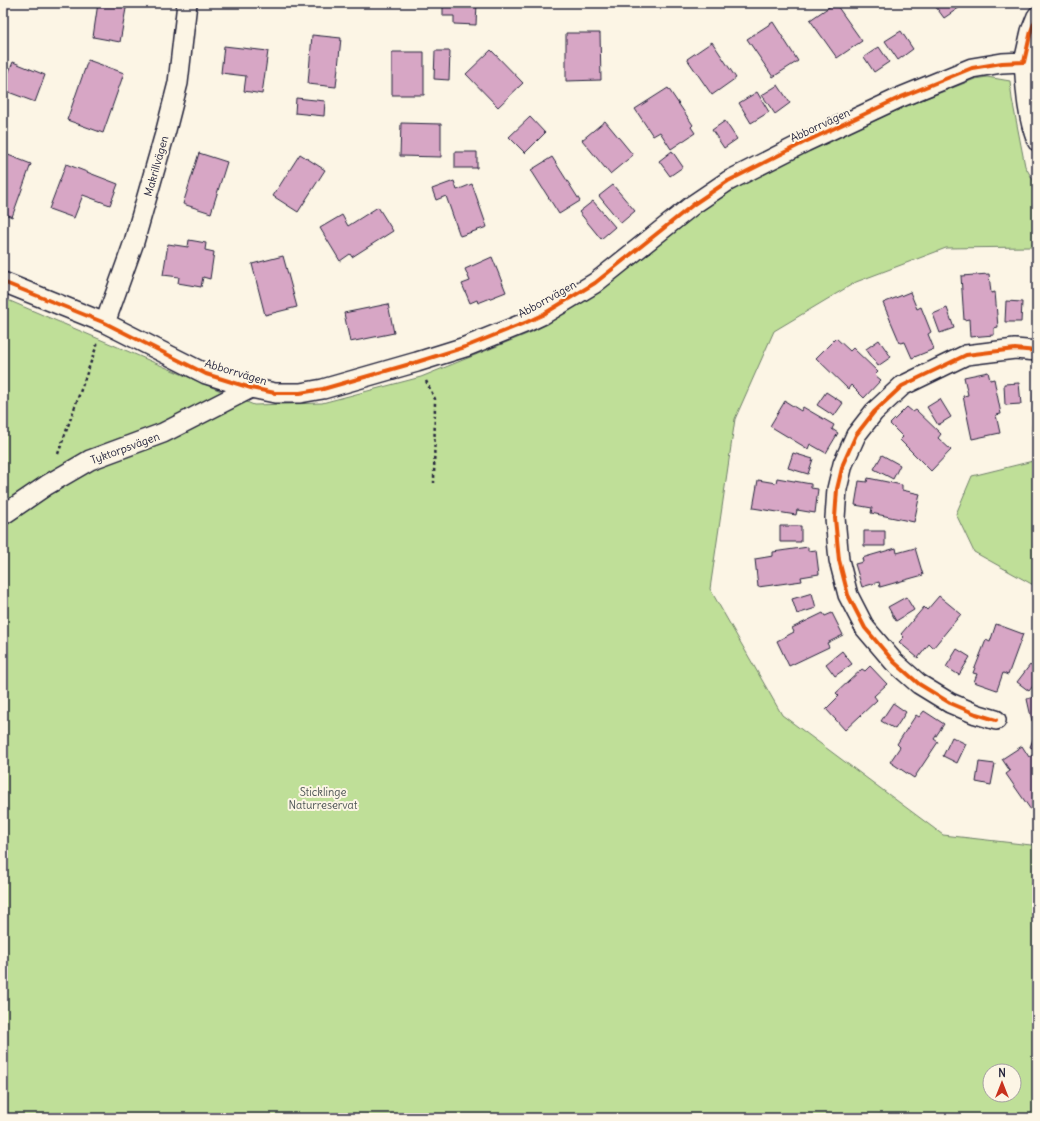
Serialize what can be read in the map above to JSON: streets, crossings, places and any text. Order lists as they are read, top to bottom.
{
  "streets": {
    "street": ["Abborrvägen", "Makrillvägen", "Tyktorpsvägen"]
  },
  "crossings": [
    ["Abborrvägen", "Makrillvägen"],
    ["Abborrvägen", "Tyktorpsvägen"]
  ],
  "parks": ["Sticklinge Naturreservat"],
  "north": "top"
}
